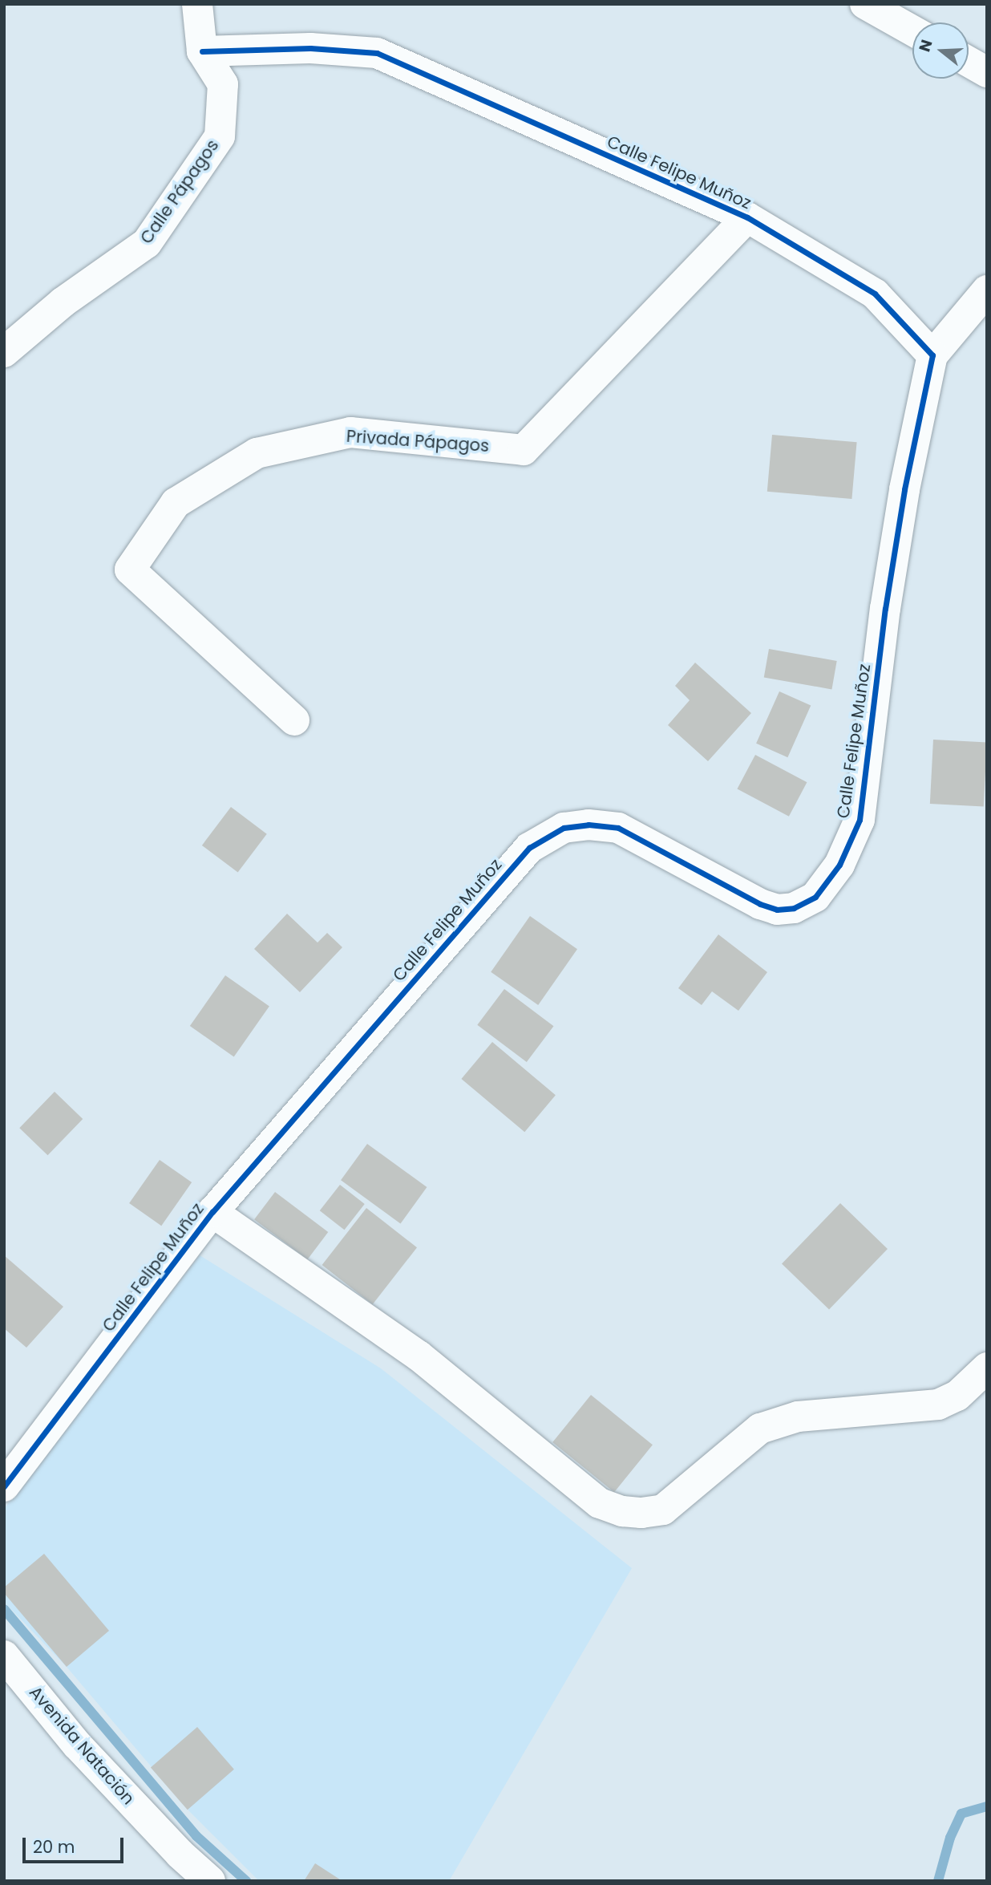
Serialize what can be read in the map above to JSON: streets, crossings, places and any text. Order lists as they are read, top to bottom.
{
  "streets": {
    "street": [
      "Calle Felipe Muñoz",
      "Calle Pápagos",
      "Privada Pápagos",
      "Avenida Natación"
    ]
  },
  "crossings": [
    ["Calle Felipe Muñoz", "Calle Pápagos"],
    ["Calle Felipe Muñoz", "Privada Pápagos"]
  ],
  "scale_bar": "20 m",
  "north": "left"
}
